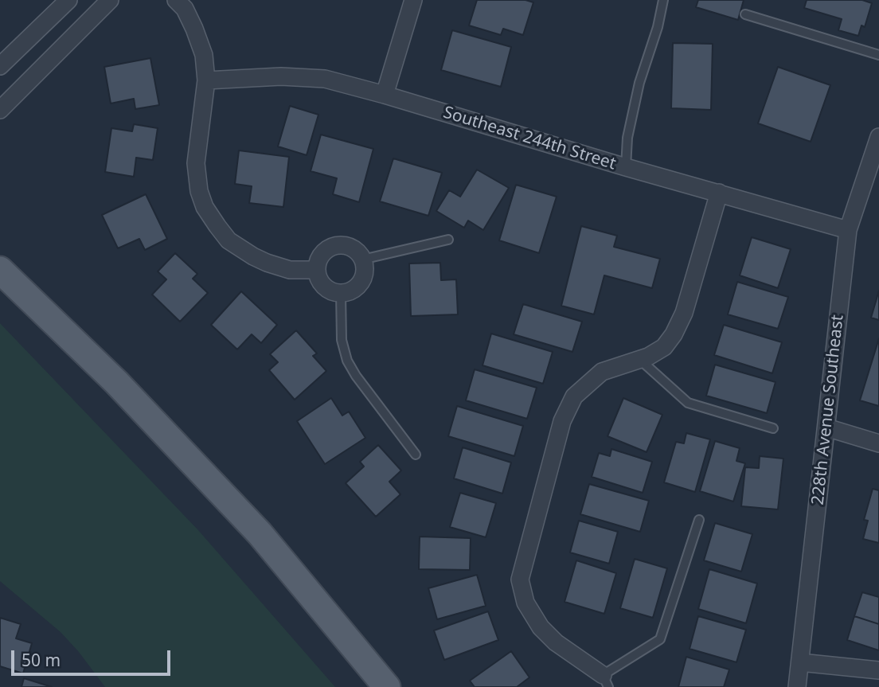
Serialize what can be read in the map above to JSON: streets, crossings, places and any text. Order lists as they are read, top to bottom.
{
  "streets": {
    "street": ["Southeast 244th Street", "228th Avenue Southeast"]
  },
  "crossings": [
    ["Southeast 244th Street", "228th Avenue Southeast"]
  ],
  "scale_bar": "50 m"
}
